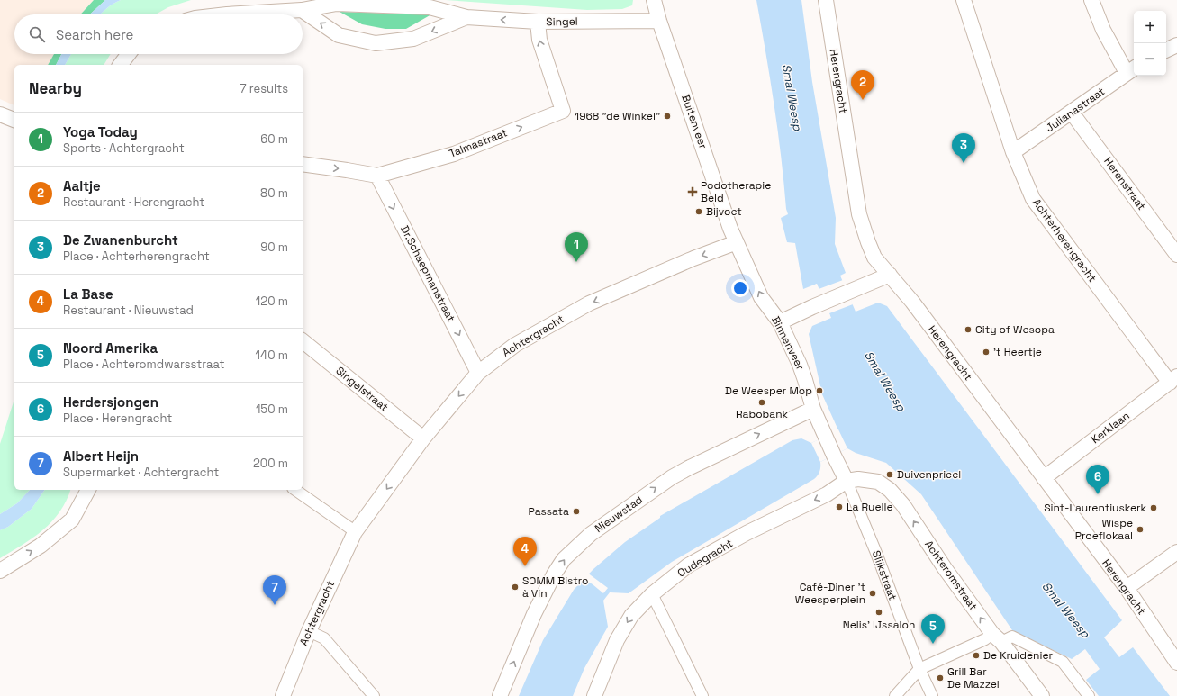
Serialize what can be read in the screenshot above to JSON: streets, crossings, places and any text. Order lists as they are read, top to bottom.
{
  "streets": {
    "street": [
      "Singel",
      "Herengracht",
      "Julianastraat",
      "Buitenveer",
      "Talmastraat",
      "Herenstraat",
      "Achterherengracht",
      "Dr.Schaepmanstraat",
      "Achtergracht",
      "Binnenveer",
      "Singelstraat",
      "Kerklaan",
      "Nieuwstad",
      "Oudegracht",
      "Slijkstraat",
      "Achteromstraat"
    ]
  },
  "crossings": [
    ["Singel", "Buitenveer"],
    ["Singel", "Talmastraat"],
    ["Herengracht", "Kerklaan"],
    ["Julianastraat", "Herenstraat"],
    ["Julianastraat", "Achterherengracht"],
    ["Buitenveer", "Achtergracht"],
    ["Buitenveer", "Binnenveer"],
    ["Talmastraat", "Dr.Schaepmanstraat"],
    ["Achterherengracht", "Kerklaan"],
    ["Dr.Schaepmanstraat", "Achtergracht"],
    ["Achtergracht", "Binnenveer"],
    ["Achtergracht", "Singelstraat"],
    ["Binnenveer", "Nieuwstad"],
    ["Binnenveer", "Slijkstraat"],
    ["Nieuwstad", "Slijkstraat"],
    ["Oudegracht", "Slijkstraat"],
    ["Oudegracht", "Achteromstraat"],
    ["Slijkstraat", "Achteromstraat"]
  ],
  "one_way": [
    "Dr.Schaepmanstraat",
    "Achtergracht",
    "Binnenveer",
    "Nieuwstad",
    "Oudegracht",
    "Achteromstraat"
  ],
  "water": ["Smal Weesp"],
  "places": {
    "other": [
      "1968 \"de Winkel\"",
      "Bijvoet",
      "City of Wesopa",
      "'t Heertje",
      "De Weesper Mop",
      "Rabobank",
      "Duivenprieel",
      "La Ruelle",
      "Sint-Laurentiuskerk",
      "Passata",
      "Wispe Proeflokaal",
      "SOMM Bistro à Vin",
      "Café-Diner 't Weesperplein",
      "Nelis' IJssalon",
      "De Kruidenier",
      "Grill Bar De Mazzel"
    ],
    "health": ["Podotherapie Beld"]
  },
  "page": {
    "map_buttons": ["+", "−"],
    "search": "Search here",
    "heading": ["Nearby", "7 results"],
    "pins": [
      "2",
      "3",
      "1",
      "6",
      "4",
      "7",
      "5"
    ],
    "list": [
      {
        "mark": "1",
        "name": "Yoga Today",
        "note": "Sports · Achtergracht",
        "value": "60 m"
      },
      {
        "mark": "2",
        "name": "Aaltje",
        "note": "Restaurant · Herengracht",
        "value": "80 m"
      },
      {
        "mark": "3",
        "name": "De Zwanenburcht",
        "note": "Place · Achterherengracht",
        "value": "90 m"
      },
      {
        "mark": "4",
        "name": "La Base",
        "note": "Restaurant · Nieuwstad",
        "value": "120 m"
      },
      {
        "mark": "5",
        "name": "Noord Amerika",
        "note": "Place · Achteromdwarsstraat",
        "value": "140 m"
      },
      {
        "mark": "6",
        "name": "Herdersjongen",
        "note": "Place · Herengracht",
        "value": "150 m"
      },
      {
        "mark": "7",
        "name": "Albert Heijn",
        "note": "Supermarket · Achtergracht",
        "value": "200 m"
      }
    ]
  }
}
